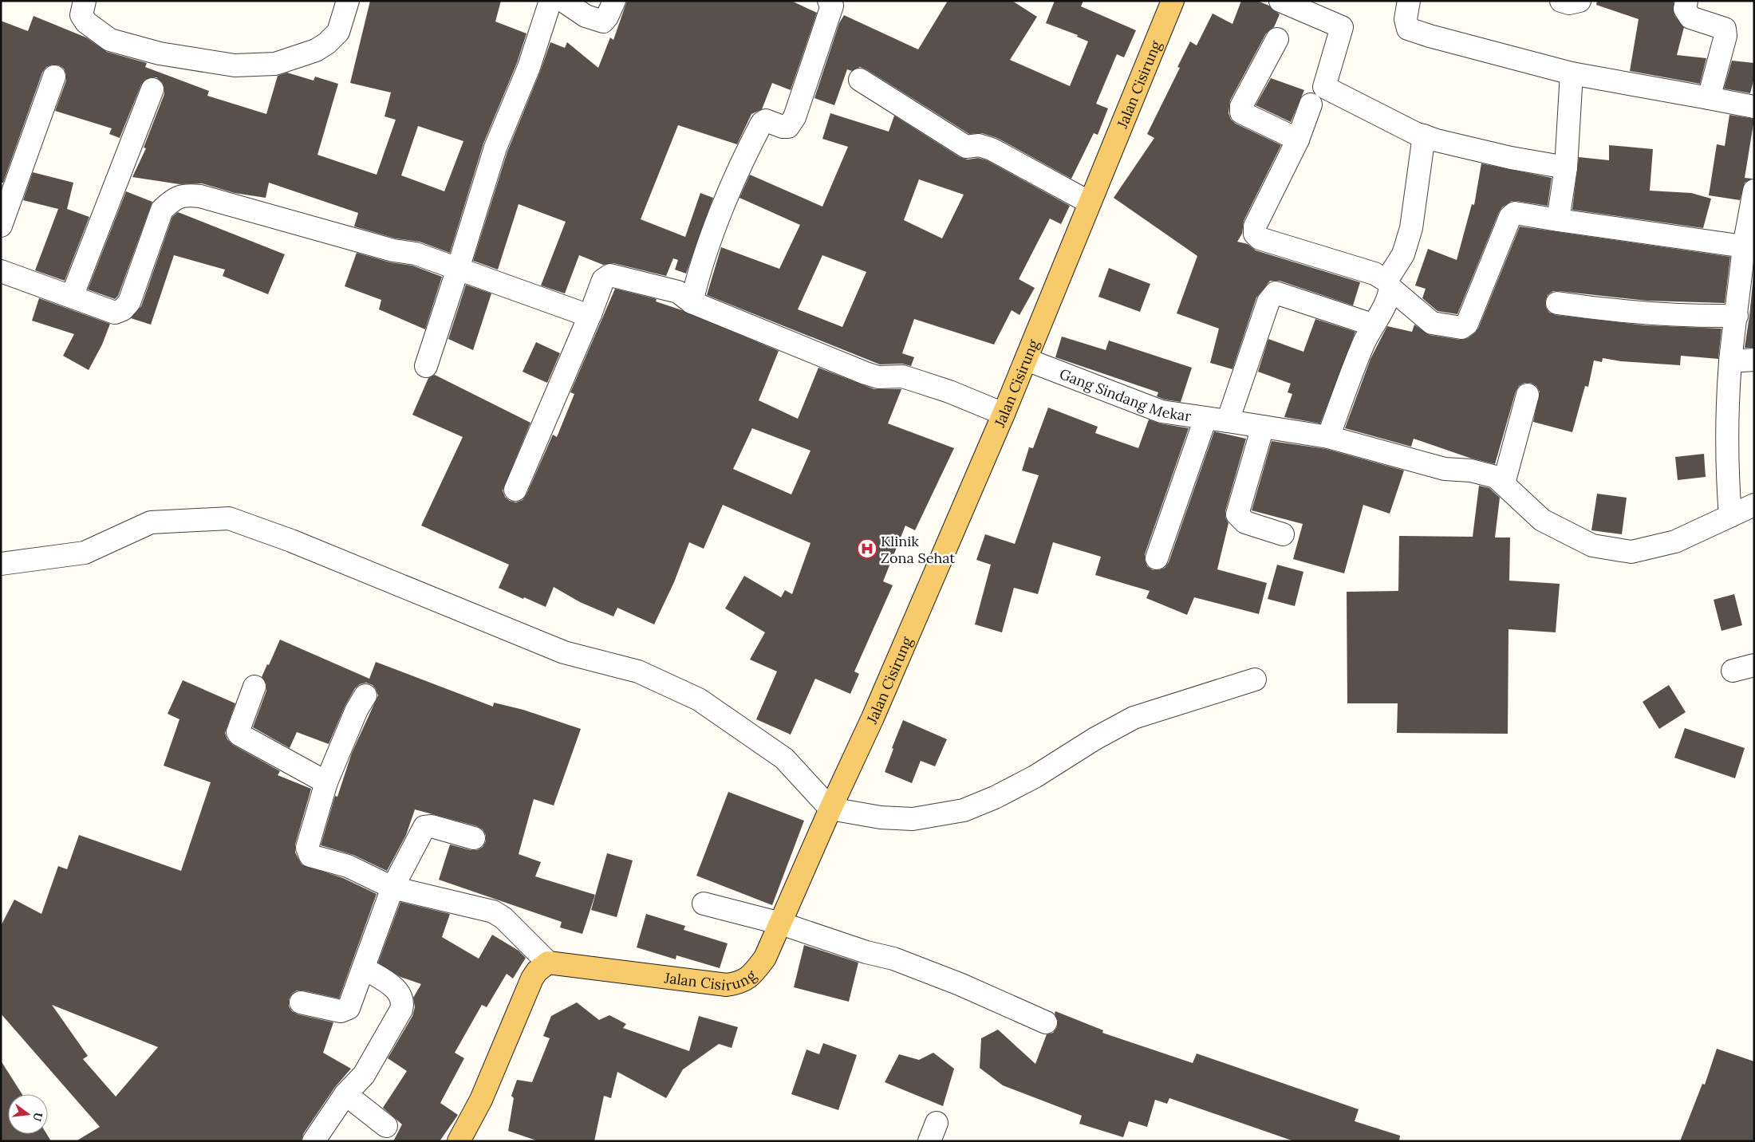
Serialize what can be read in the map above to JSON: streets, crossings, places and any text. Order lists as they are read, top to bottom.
{
  "streets": {
    "main road": ["Jalan Cisirung"],
    "street": ["Gang Sindang Mekar"]
  },
  "crossings": [
    ["Jalan Cisirung", "Gang Sindang Mekar"]
  ],
  "places": {
    "hospital": ["Klinik Zona Sehat"]
  },
  "north": "right"
}
